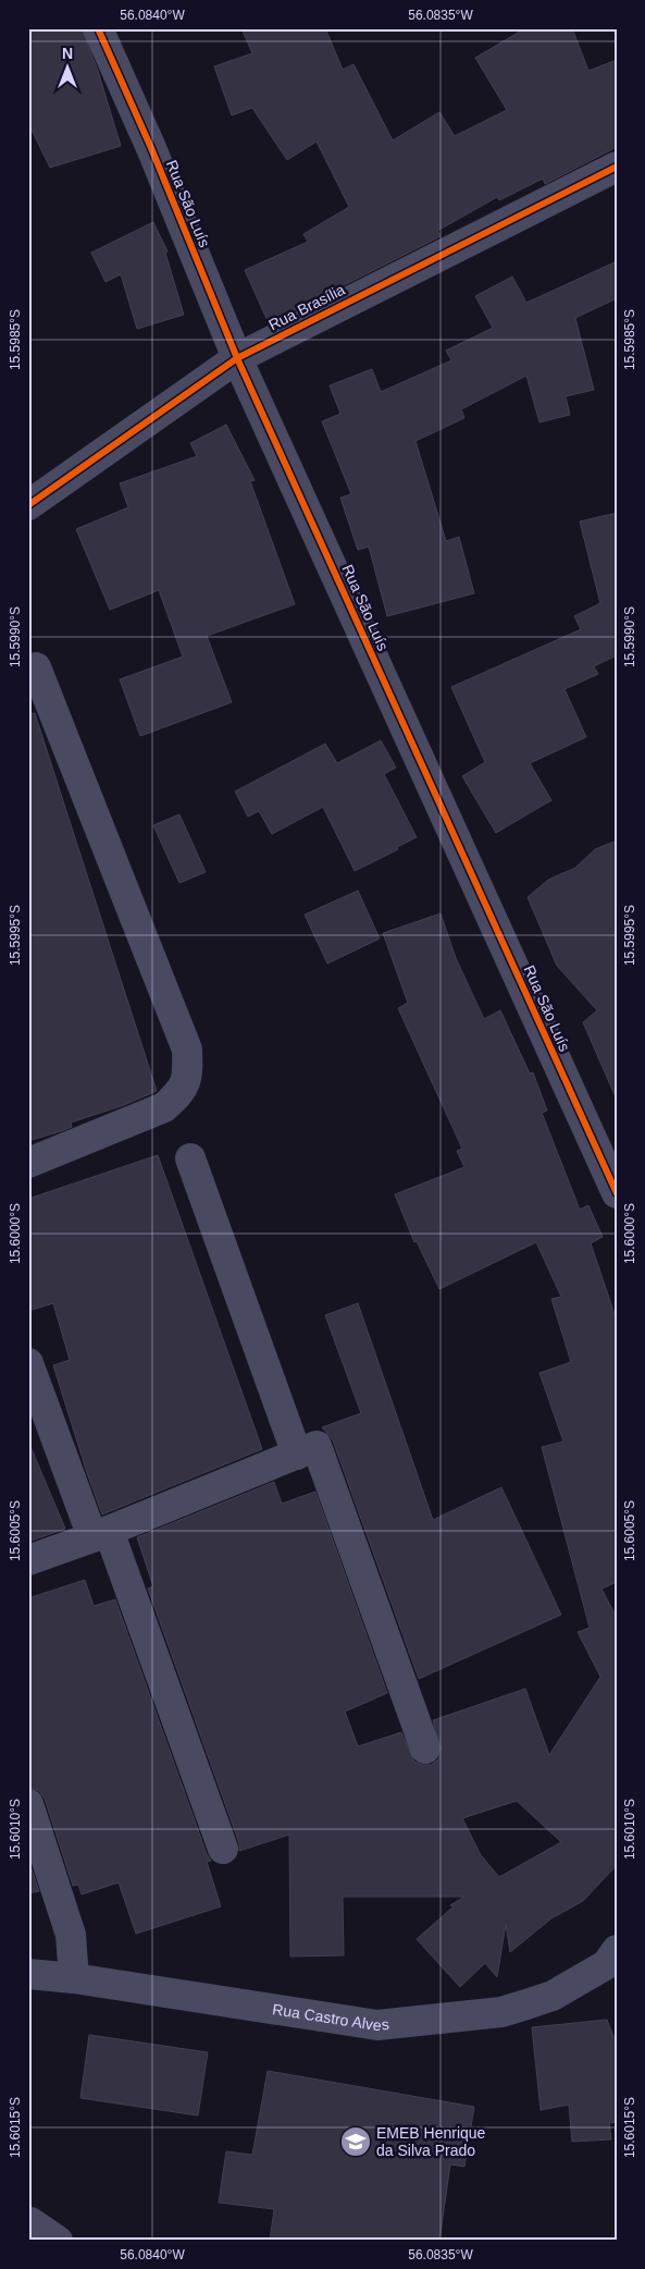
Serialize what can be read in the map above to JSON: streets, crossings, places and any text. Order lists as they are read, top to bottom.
{
  "streets": {
    "street": ["Rua São Luís", "Rua Brasília", "Rua Castro Alves"]
  },
  "crossings": [
    ["Rua São Luís", "Rua Brasília"]
  ],
  "places": {
    "school or university": ["EMEB Henrique da Silva Prado"]
  },
  "north": "top",
  "coordinates": [
    "56.0840°W",
    "56.0835°W",
    "15.5985°S",
    "15.5990°S",
    "15.5995°S",
    "15.6000°S",
    "15.6005°S",
    "15.6010°S",
    "15.6015°S"
  ]
}
